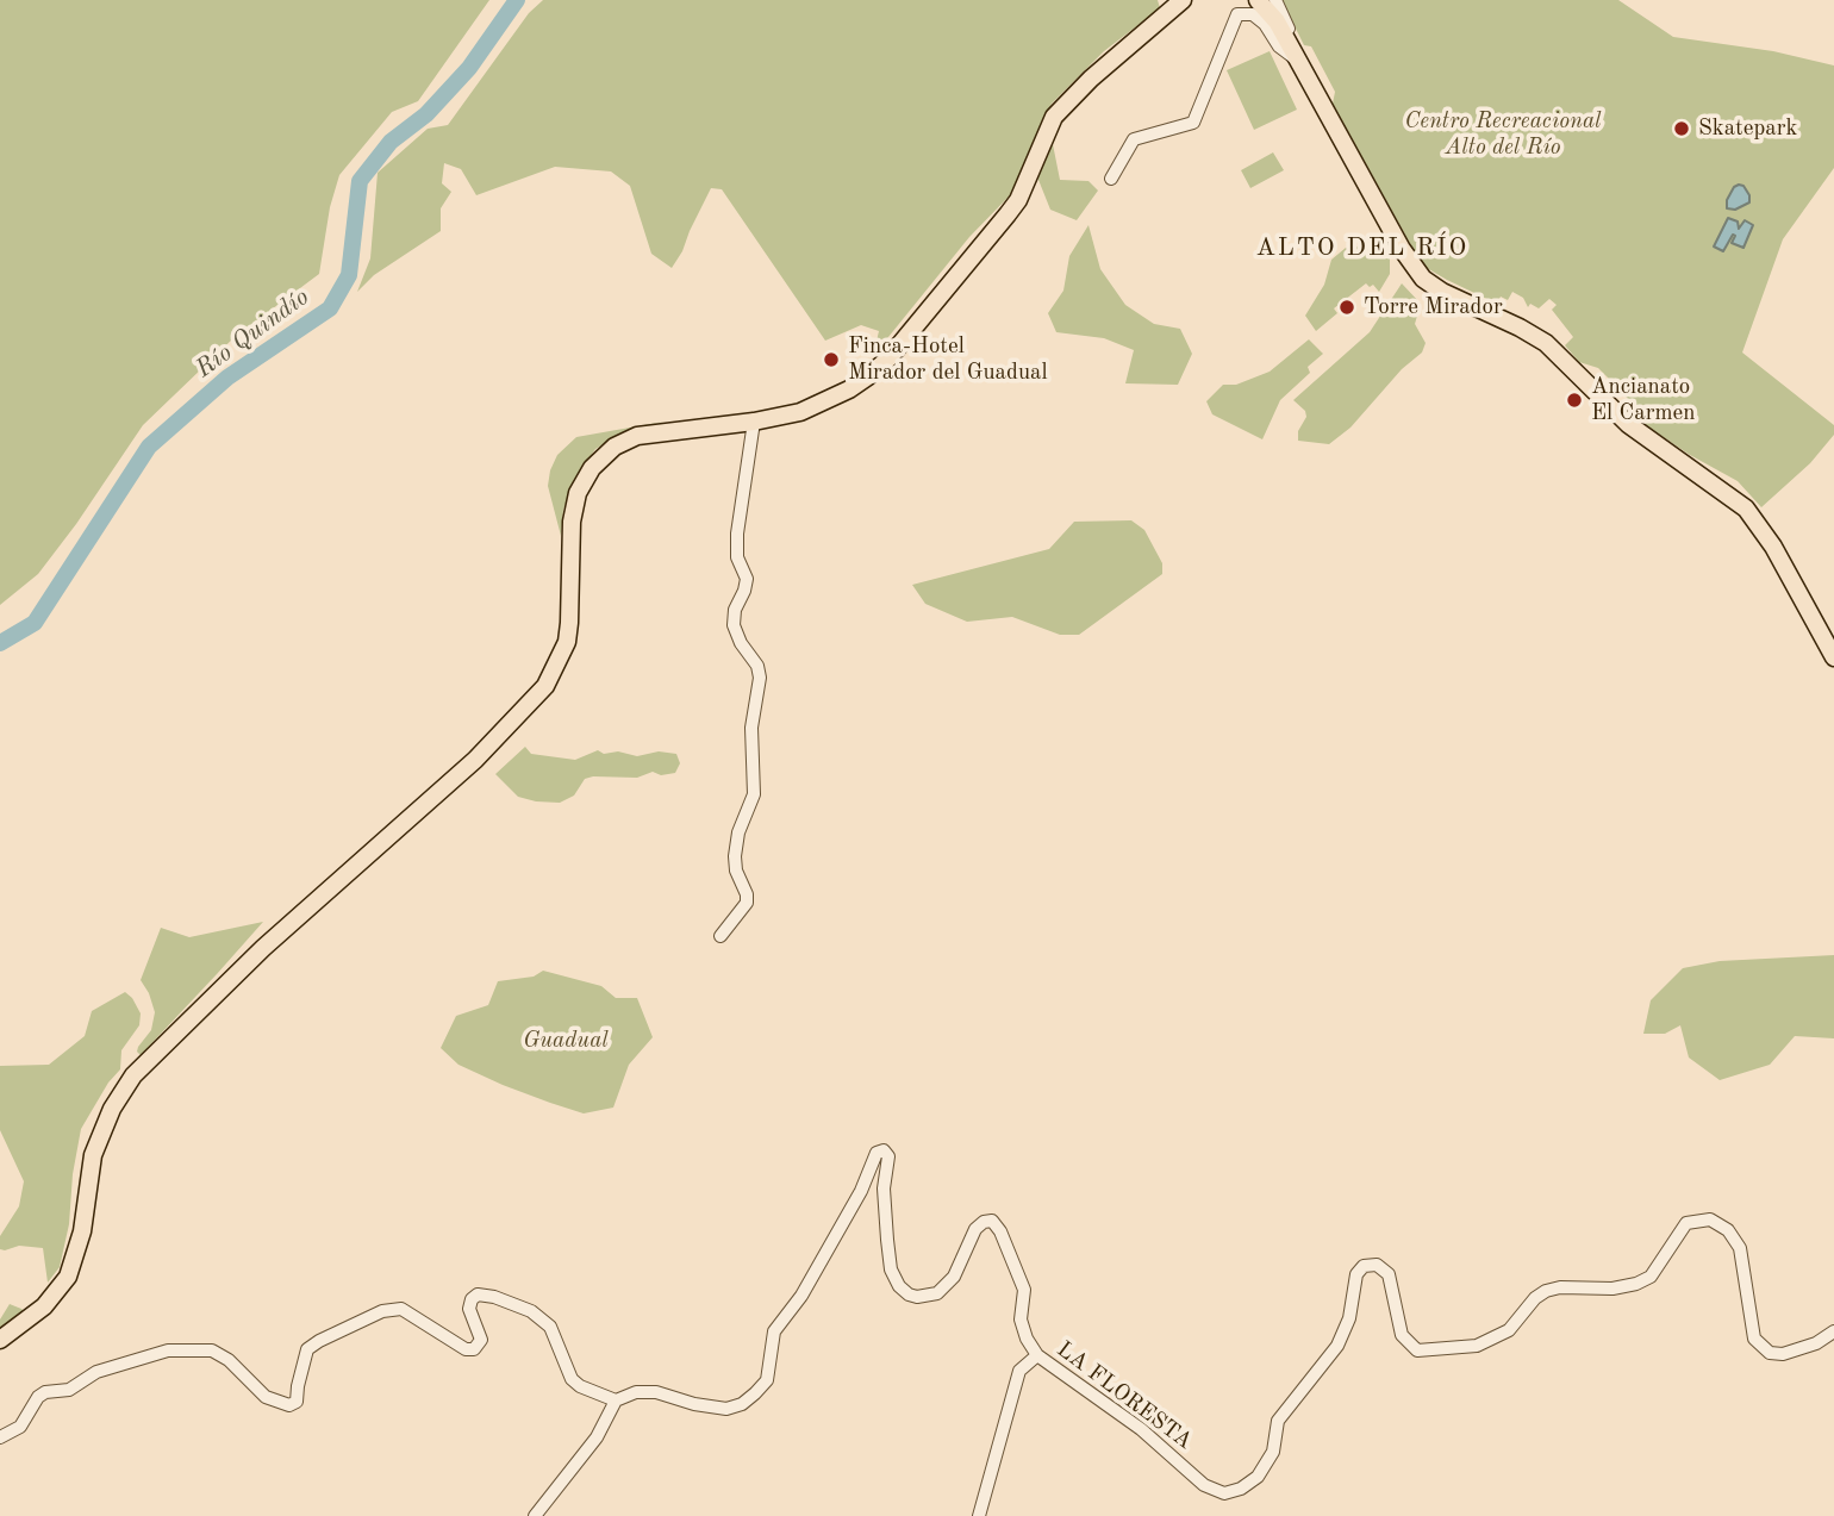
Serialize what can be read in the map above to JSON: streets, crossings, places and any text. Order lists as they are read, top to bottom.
{
  "streets": {
    "street": ["LA FLORESTA"]
  },
  "districts": ["ALTO DEL RÍO"],
  "water": ["Río Quindío"],
  "parks": ["Centro Recreacional Alto del Río", "Guadual"],
  "places": [
    "Skatepark",
    "Torre Mirador",
    "Finca-Hotel Mirador del Guadual",
    "Ancianato El Carmen"
  ]
}
